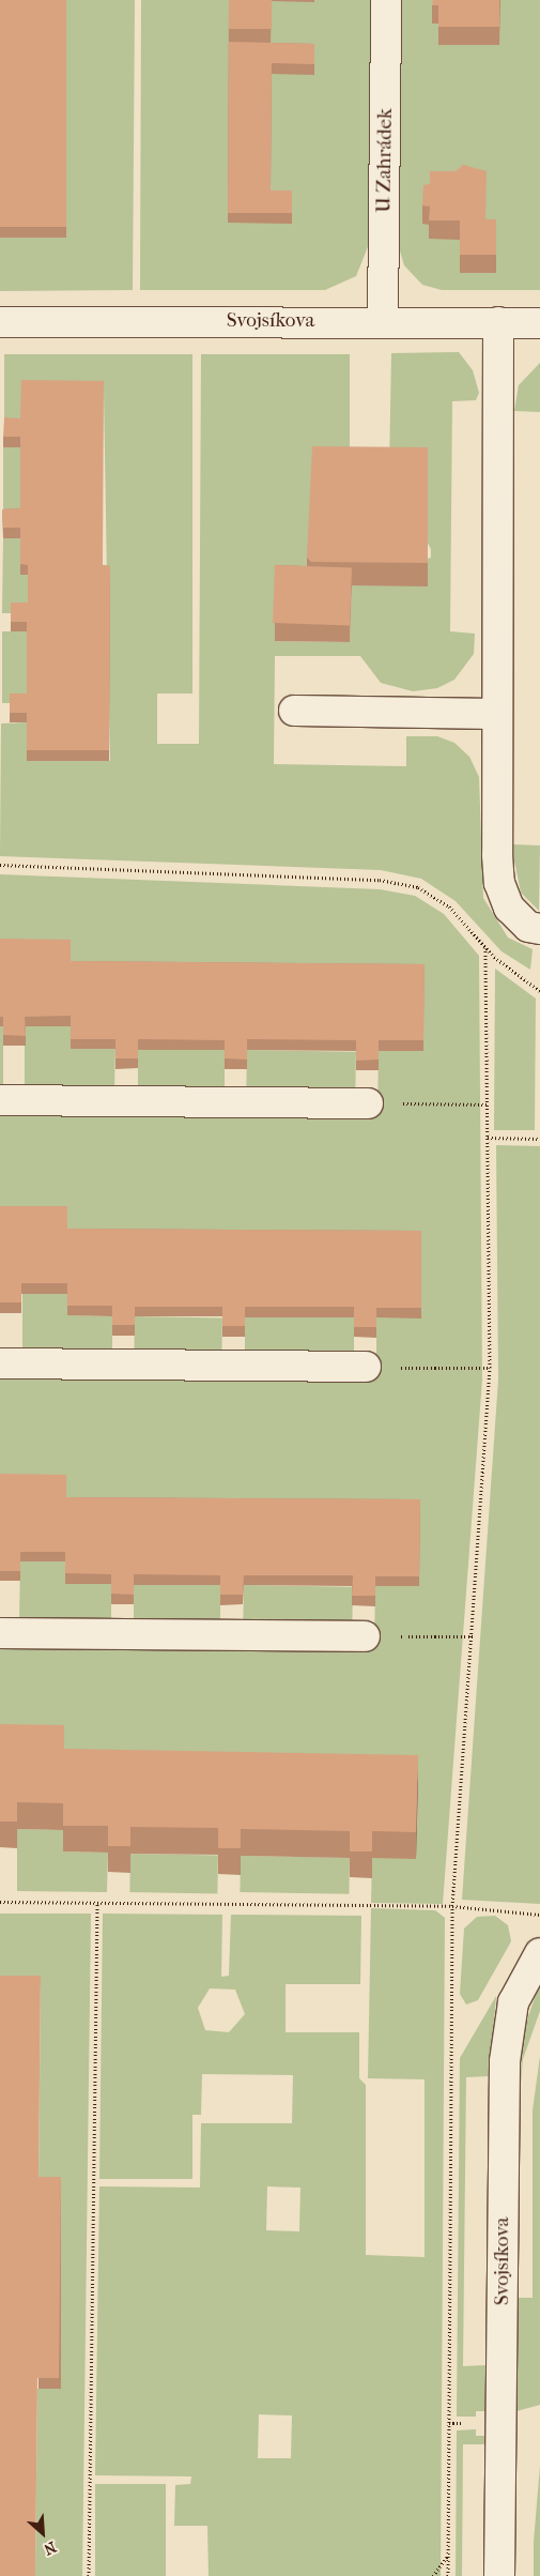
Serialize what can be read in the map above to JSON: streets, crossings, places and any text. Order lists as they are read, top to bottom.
{
  "streets": {
    "street": ["U Zahrádek", "Svojsíkova"]
  },
  "crossings": [
    ["U Zahrádek", "Svojsíkova"]
  ],
  "north": "bottom right"
}
